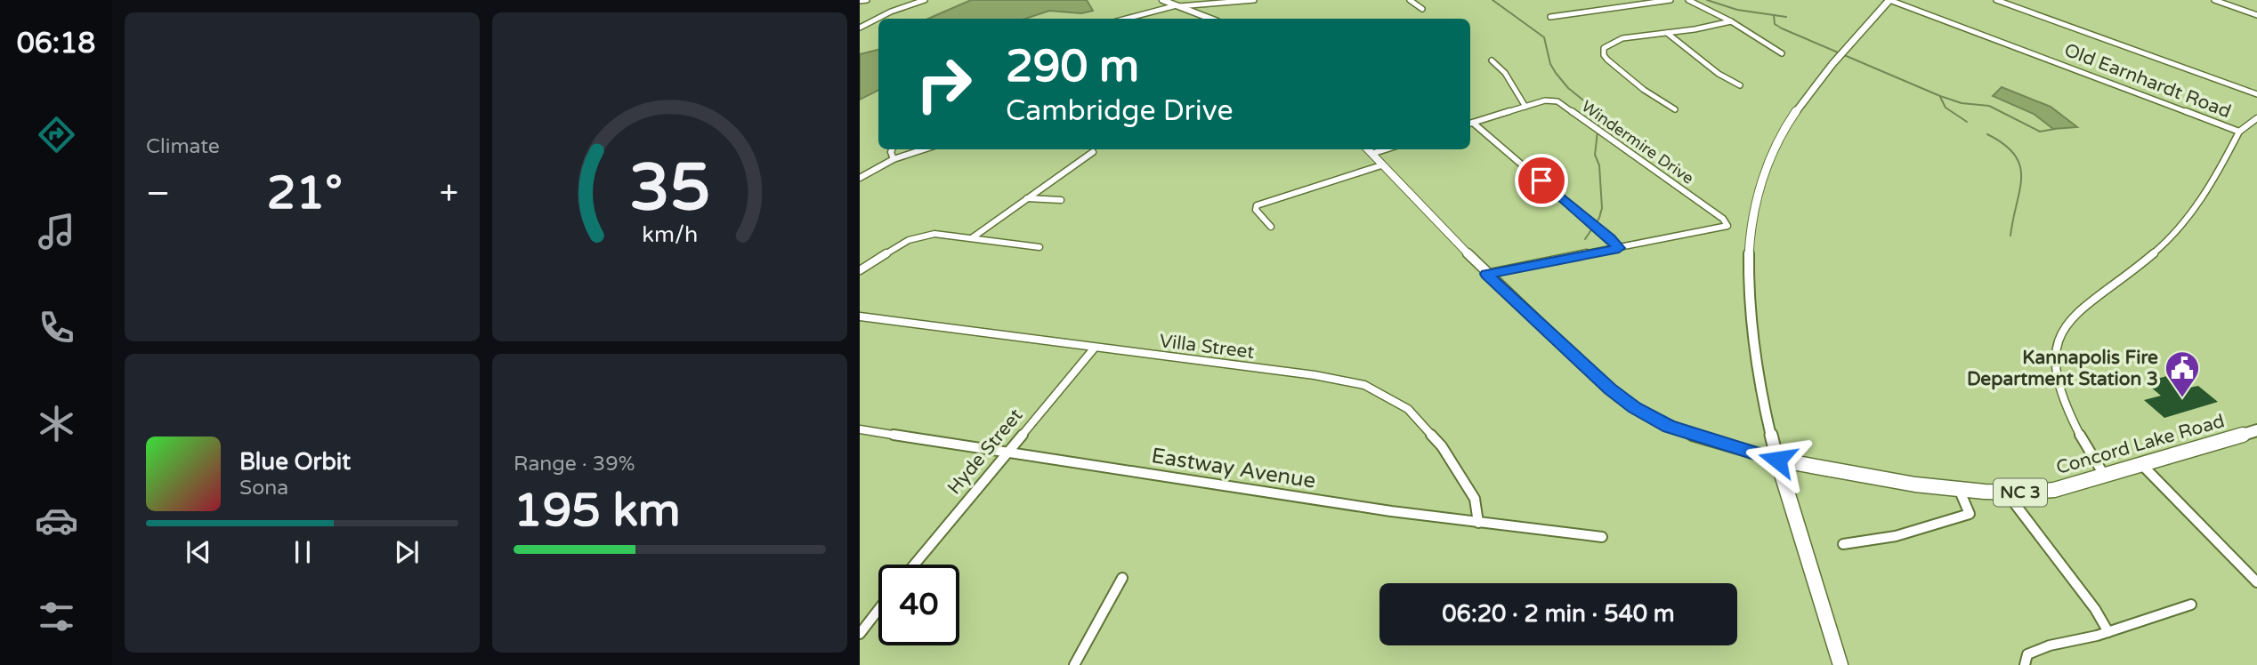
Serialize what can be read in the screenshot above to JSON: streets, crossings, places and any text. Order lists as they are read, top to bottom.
{
  "streets": {
    "main road": ["Concord Lake Road", "NC 3"],
    "street": [
      "Old Earnhardt Road",
      "Windermire Drive",
      "Villa Street",
      "Hyde Street",
      "Eastway Avenue"
    ]
  },
  "crossings": [
    ["Old Earnhardt Road", "Concord Lake Road"],
    ["Villa Street", "Hyde Street"],
    ["Villa Street", "Eastway Avenue"],
    ["Hyde Street", "Eastway Avenue"]
  ],
  "places": {
    "public building": ["Kannapolis Fire Department Station 3"]
  },
  "page": {
    "tabs": "06:18",
    "tile": [
      "Climate",
      ["Range · 39%", "195 km"]
    ],
    "turn": ["290 m", "Cambridge Drive"],
    "heat": ["−", "21°", "+"],
    "song": ["Blue Orbit", "Sona"],
    "limit": "40",
    "trip": "06:20 · 2 min · 540 m",
    "gauge": ["35", "km/h"]
  }
}
